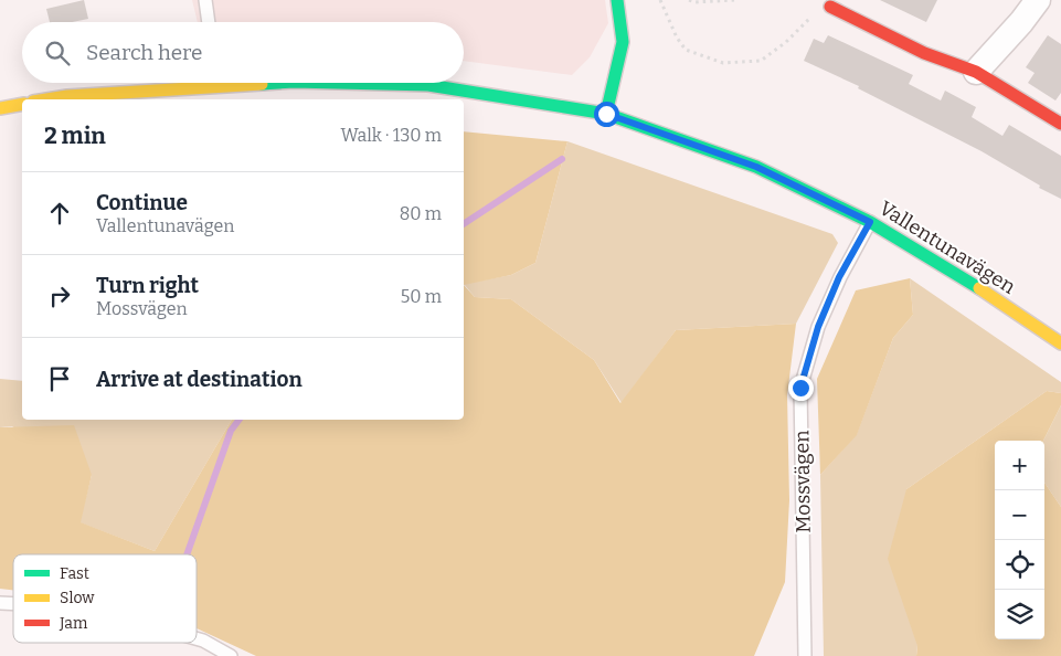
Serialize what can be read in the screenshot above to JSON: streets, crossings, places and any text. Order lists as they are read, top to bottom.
{
  "streets": {
    "main road": ["Vallentunavägen"],
    "lane": ["Mossvägen"]
  },
  "crossings": [
    ["Vallentunavägen", "Mossvägen"]
  ],
  "legend": ["Fast", "Slow", "Jam"],
  "page": {
    "search": "Search here",
    "heading": ["2 min", "Walk · 130 m"],
    "list": [
      ["Continue", "Vallentunavägen", "80 m"],
      ["Turn right", "Mossvägen", "50 m"],
      "Arrive at destination"
    ],
    "map_buttons": ["+", "−"]
  }
}
